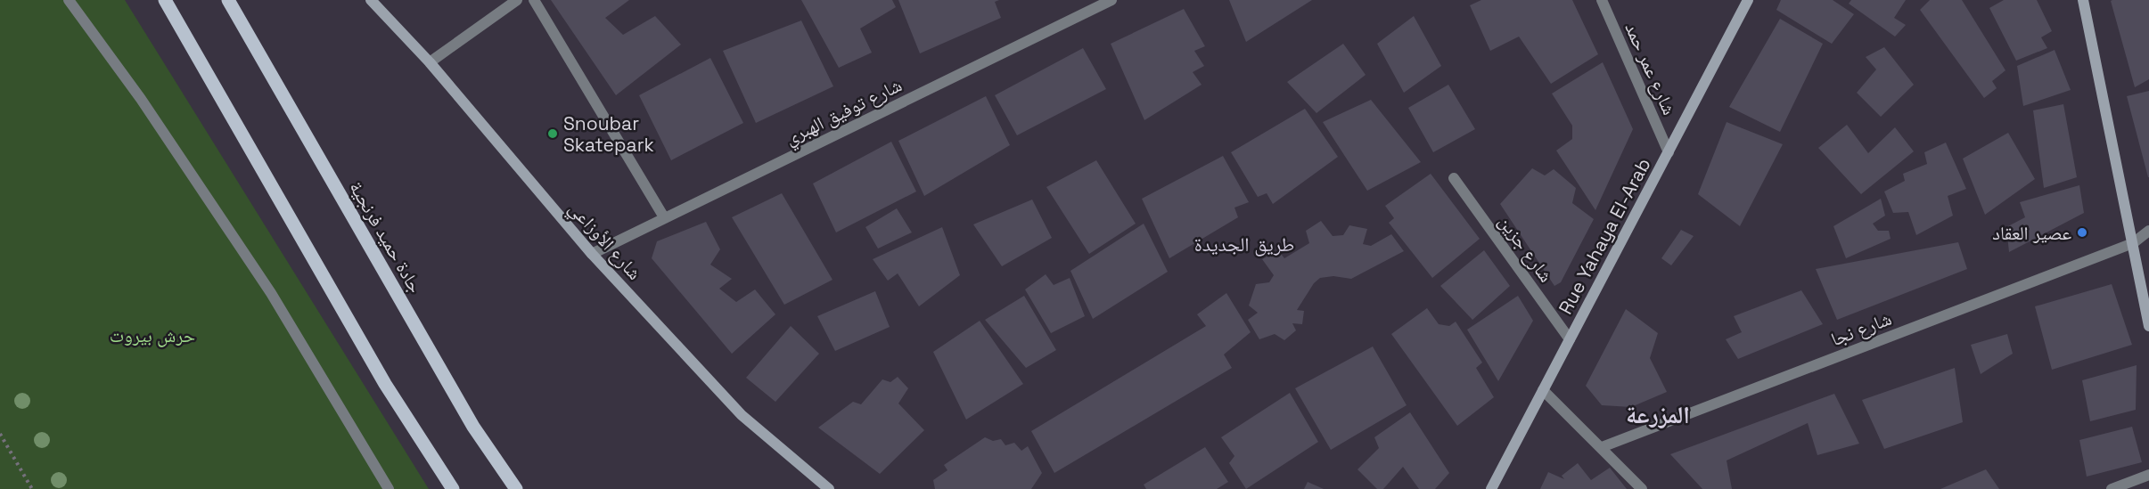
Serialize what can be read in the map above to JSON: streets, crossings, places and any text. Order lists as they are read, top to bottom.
{
  "streets": {
    "main road": ["جادة حميد فرنجية"],
    "street": [
      "شارع عمر حمد",
      "شارع توفيق الهبري",
      "Rue Yahaya El-Arab",
      "شارع الأوزاعي",
      "شارع جزين",
      "شارع نجا"
    ]
  },
  "crossings": [
    ["شارع عمر حمد", "Rue Yahaya El-Arab"],
    ["شارع توفيق الهبري", "شارع الأوزاعي"],
    ["Rue Yahaya El-Arab", "شارع جزين"]
  ],
  "districts": ["طريق الجديدة", "المزرعة"],
  "parks": ["حرش بيروت"],
  "places": ["Snoubar Skatepark", "عصير العقاد"]
}
